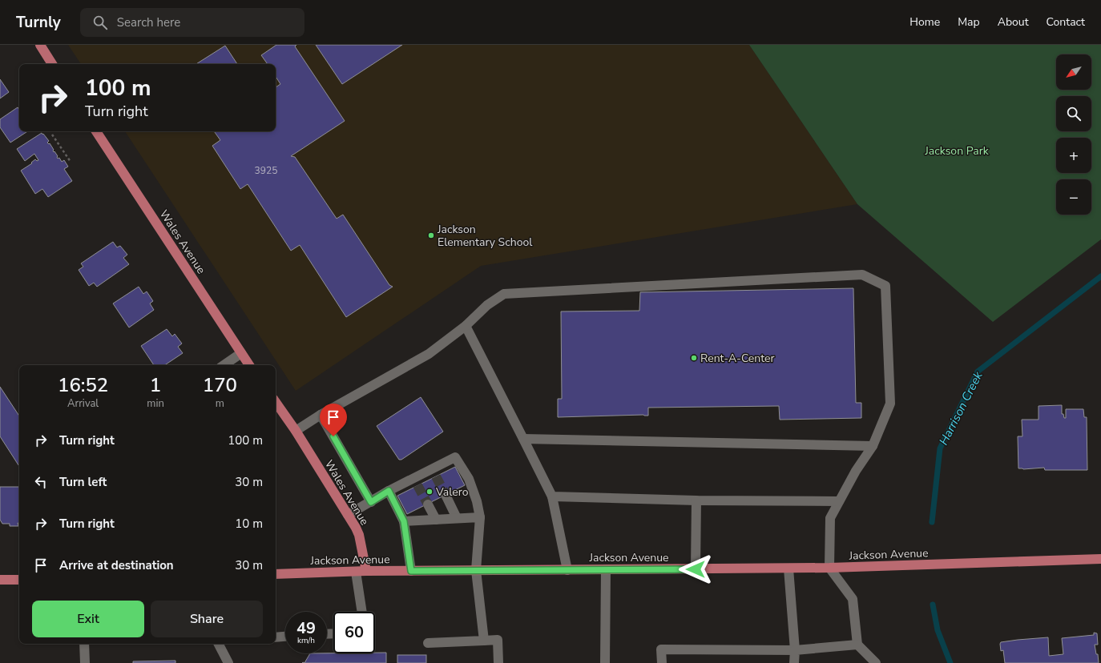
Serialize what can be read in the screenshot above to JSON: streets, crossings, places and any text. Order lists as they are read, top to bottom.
{
  "streets": {
    "main road": ["Wales Avenue", "Jackson Avenue"]
  },
  "crossings": [
    ["Wales Avenue", "Jackson Avenue"]
  ],
  "water": ["Harrison Creek"],
  "parks": ["Jackson Park"],
  "places": ["Jackson Elementary School", "Rent-A-Center", "Valero"],
  "house_numbers": ["3925"],
  "north": "bottom left",
  "page": {
    "header": "Turnly",
    "search": "Search here",
    "nav": [
      "Home",
      "Map",
      "About",
      "Contact"
    ],
    "map_buttons": ["+", "−"],
    "turn": ["100 m", "Turn right"],
    "eta": [
      "16:52",
      "Arrival",
      "1",
      "min",
      "170",
      "m"
    ],
    "list": [
      {
        "name": "Turn right",
        "value": "100 m"
      },
      {
        "name": "Turn left",
        "value": "30 m"
      },
      {
        "name": "Turn right",
        "value": "10 m"
      },
      {
        "name": "Arrive at destination",
        "value": "30 m"
      }
    ],
    "buttons": ["Exit", "Share"],
    "speed": "49 km/h",
    "limit": "60"
  }
}
